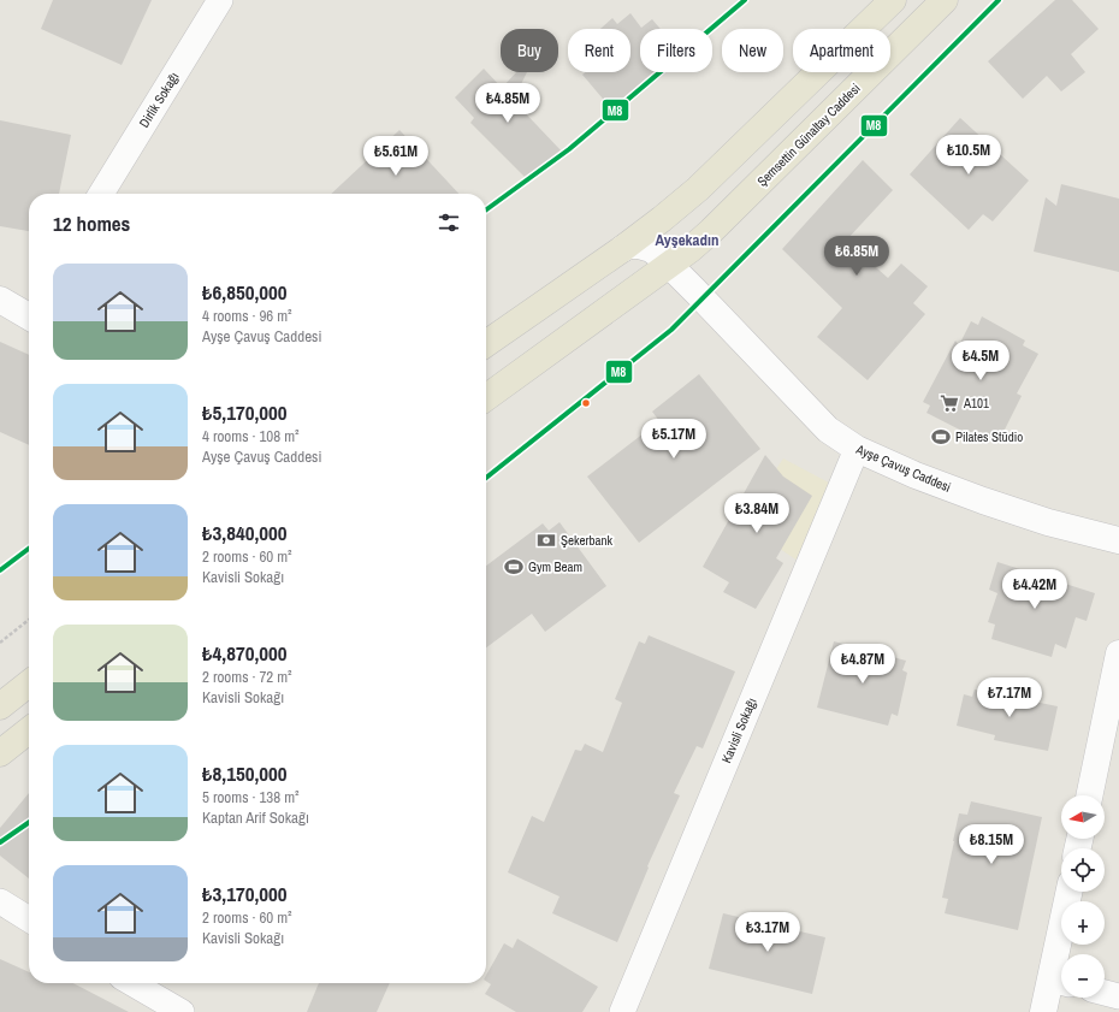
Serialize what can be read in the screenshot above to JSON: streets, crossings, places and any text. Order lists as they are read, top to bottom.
{
  "streets": {
    "main road": ["Şemsettin Günaltay Caddesi"],
    "street": ["Dirlik Sokağı", "Ayşe Çavuş Caddesi", "Kavisli Sokağı"]
  },
  "crossings": [
    ["Şemsettin Günaltay Caddesi", "Ayşe Çavuş Caddesi"],
    ["Ayşe Çavuş Caddesi", "Kavisli Sokağı"]
  ],
  "districts": ["Ayşekadın"],
  "places": {
    "supermarket": ["A101"],
    "sports": ["Pilates Stüdio", "Gym Beam"],
    "bank": ["Şekerbank"]
  },
  "lines": ["transit line M8"],
  "north": "left",
  "page": {
    "chip": [
      "Buy",
      "Rent",
      "Filters",
      "New",
      "Apartment"
    ],
    "price": [
      "₺4.85M",
      "₺10.5M",
      "₺5.61M",
      "₺6.85M",
      "₺4.5M",
      "₺5.17M",
      "₺3.84M",
      "₺4.42M",
      "₺4.87M",
      "₺7.17M",
      "₺8.15M",
      "₺3.17M"
    ],
    "heading": "12 homes",
    "list": [
      {
        "name": "₺6,850,000",
        "note": "4 rooms · 96 m² · Ayşe Çavuş Caddesi"
      },
      {
        "name": "₺5,170,000",
        "note": "4 rooms · 108 m² · Ayşe Çavuş Caddesi"
      },
      {
        "name": "₺3,840,000",
        "note": "2 rooms · 60 m² · Kavisli Sokağı"
      },
      {
        "name": "₺4,870,000",
        "note": "2 rooms · 72 m² · Kavisli Sokağı"
      },
      {
        "name": "₺8,150,000",
        "note": "5 rooms · 138 m² · Kaptan Arif Sokağı"
      },
      {
        "name": "₺3,170,000",
        "note": "2 rooms · 60 m² · Kavisli Sokağı"
      }
    ],
    "map_buttons": ["+", "−"]
  }
}
